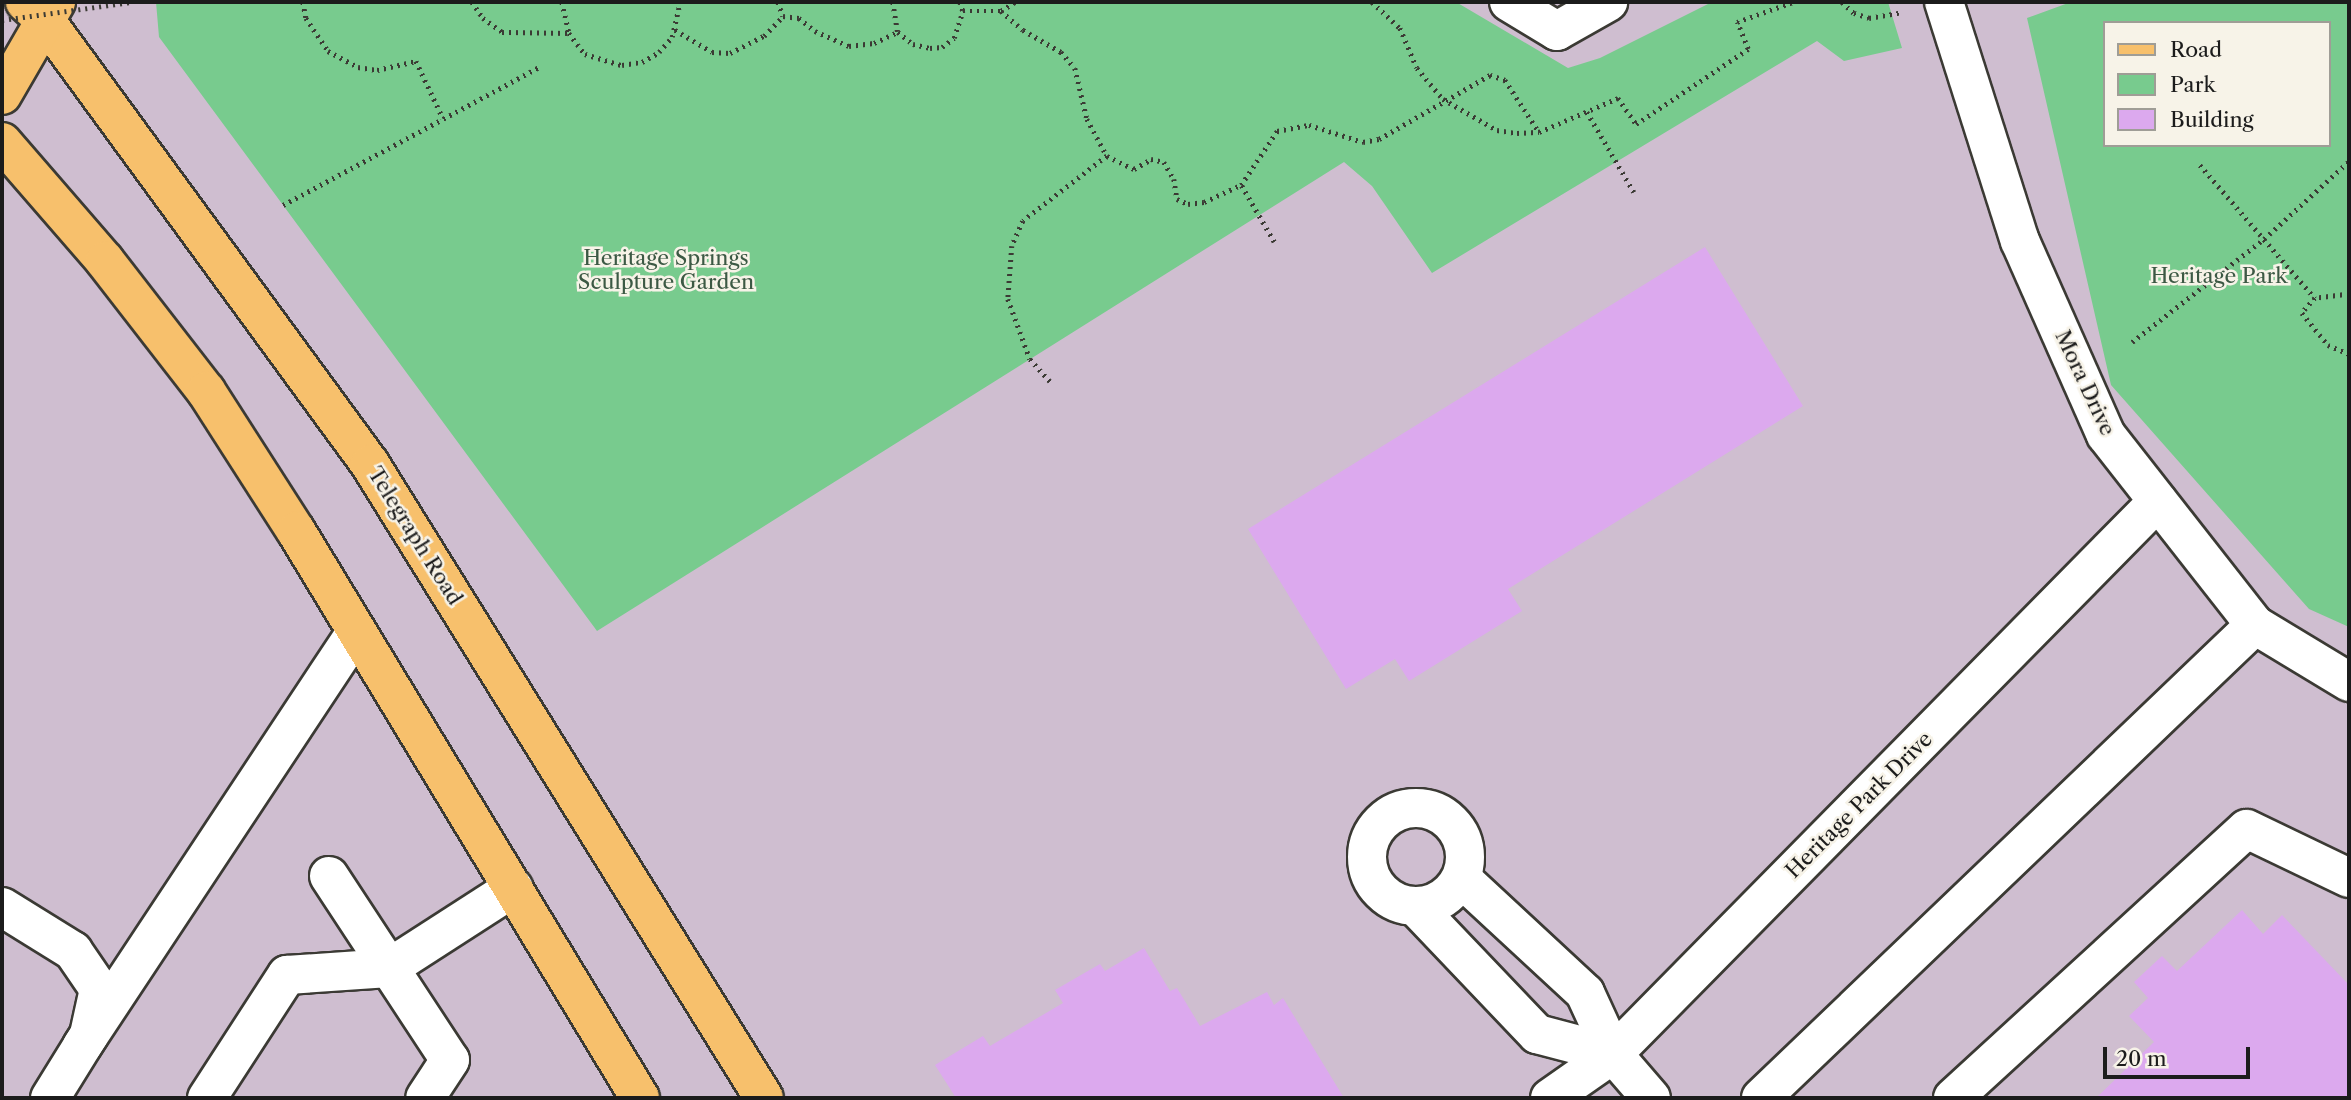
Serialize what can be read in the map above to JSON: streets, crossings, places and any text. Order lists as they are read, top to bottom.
{
  "streets": {
    "main road": ["Telegraph Road"],
    "street": ["Mora Drive", "Heritage Park Drive"]
  },
  "crossings": [
    ["Mora Drive", "Heritage Park Drive"]
  ],
  "parks": ["Heritage Springs Sculpture Garden", "Heritage Park"],
  "legend": ["Road", "Park", "Building"],
  "scale_bar": "20 m"
}
